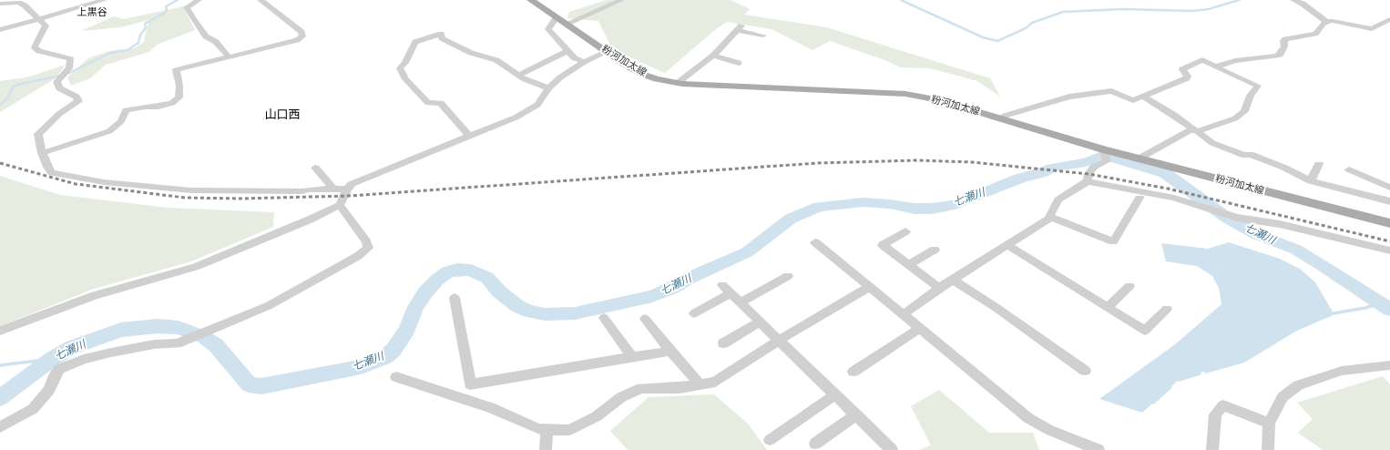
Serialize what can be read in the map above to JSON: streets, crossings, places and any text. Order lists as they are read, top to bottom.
{
  "streets": {
    "main road": ["粉河加太線"]
  },
  "districts": ["上黒谷", "山口西"],
  "water": ["七瀬川"]
}
